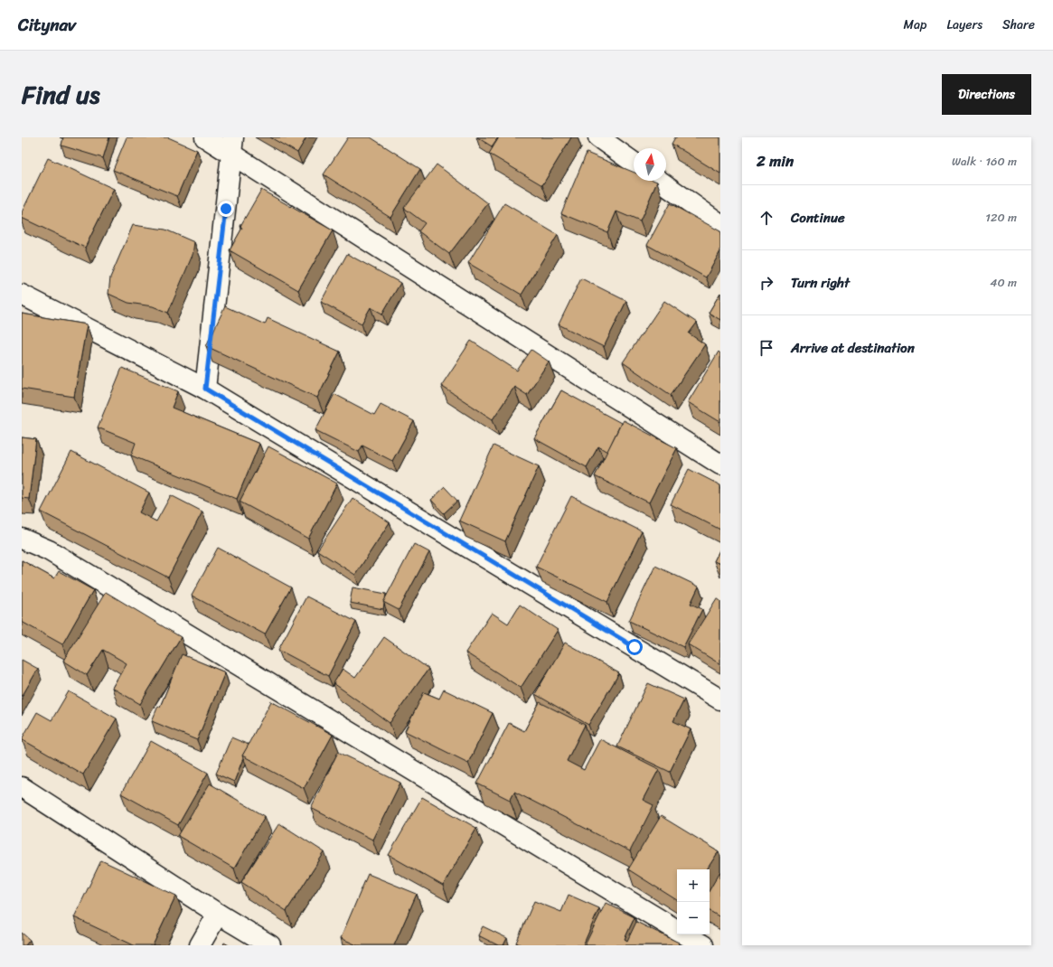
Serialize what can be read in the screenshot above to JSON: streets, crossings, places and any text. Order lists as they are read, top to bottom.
{
  "north": "top",
  "page": {
    "header": "Citynav",
    "nav": ["Map", "Layers", "Share"],
    "title": "Find us",
    "buttons": "Directions",
    "heading": ["2 min", "Walk · 160 m"],
    "list": [
      ["Continue", "120 m"],
      ["Turn right", "40 m"],
      "Arrive at destination"
    ],
    "map_buttons": ["+", "−"]
  }
}
